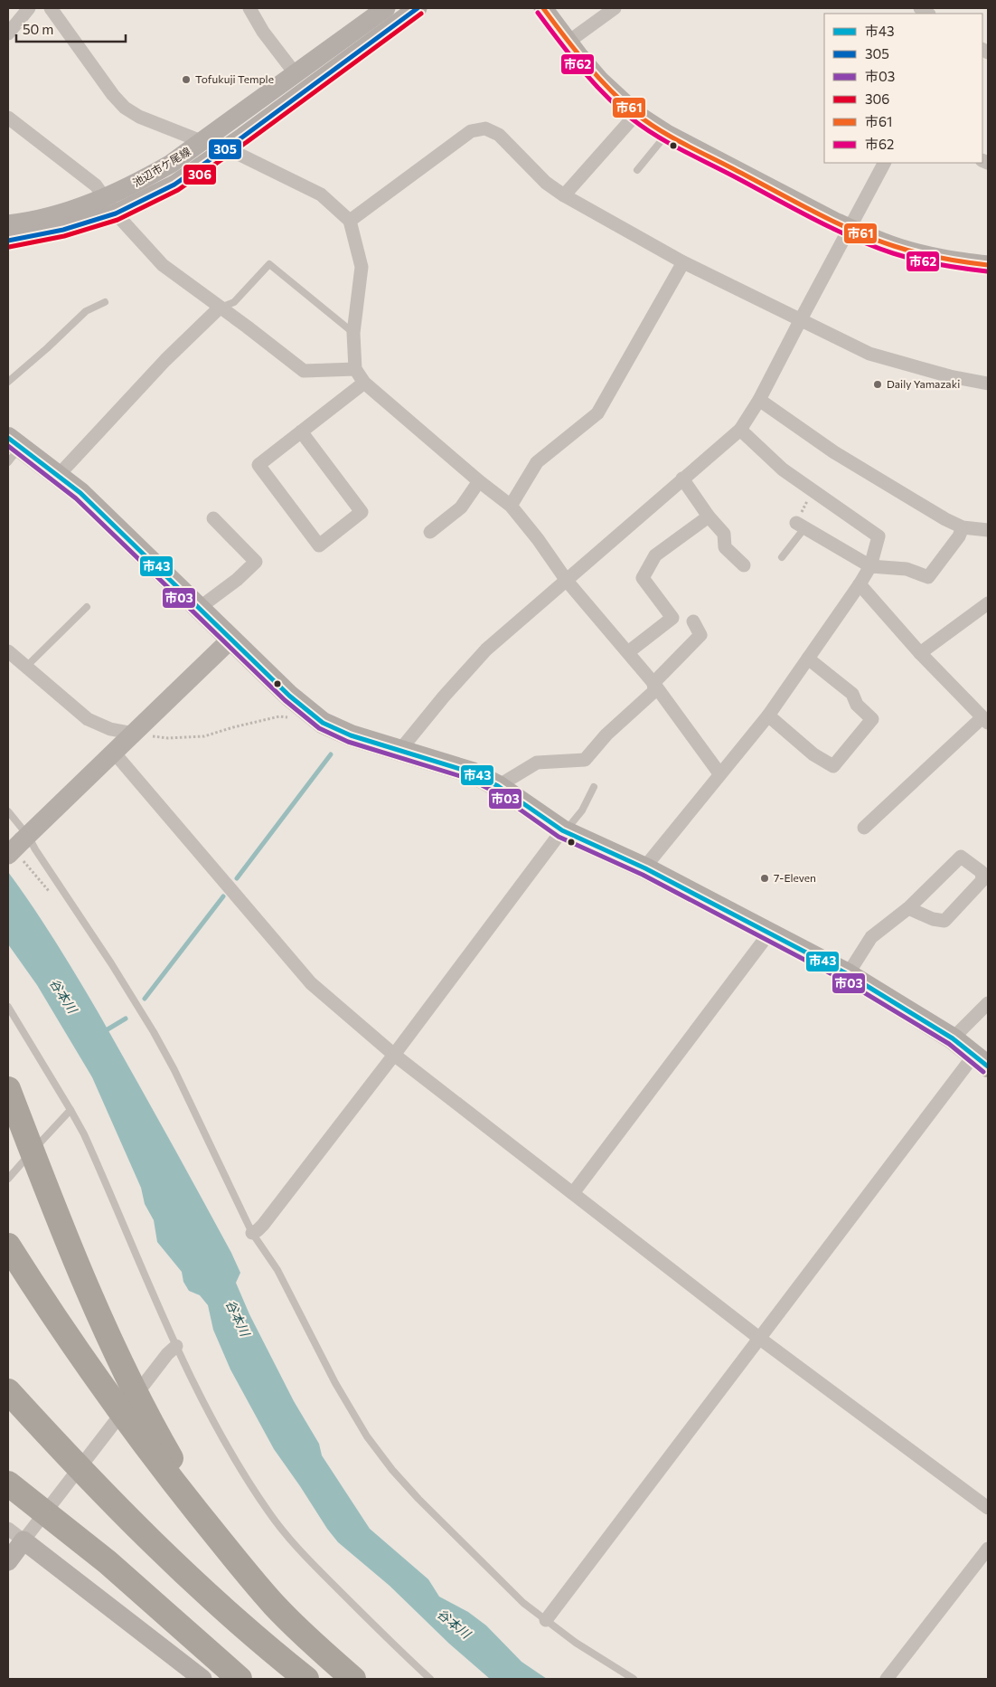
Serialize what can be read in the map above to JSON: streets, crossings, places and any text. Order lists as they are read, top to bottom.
{
  "streets": {
    "street": ["池辺市ケ尾線"]
  },
  "water": ["谷本川"],
  "places": ["Tofukuji Temple", "Daily Yamazaki", "7-Eleven"],
  "lines": [
    "transit line 305",
    "transit line 市61",
    "transit line 市62",
    "transit line 306",
    "transit line 市43",
    "transit line 市03"
  ],
  "legend": [
    "市43",
    "305",
    "市03",
    "306",
    "市61",
    "市62"
  ],
  "scale_bar": "50 m"
}
